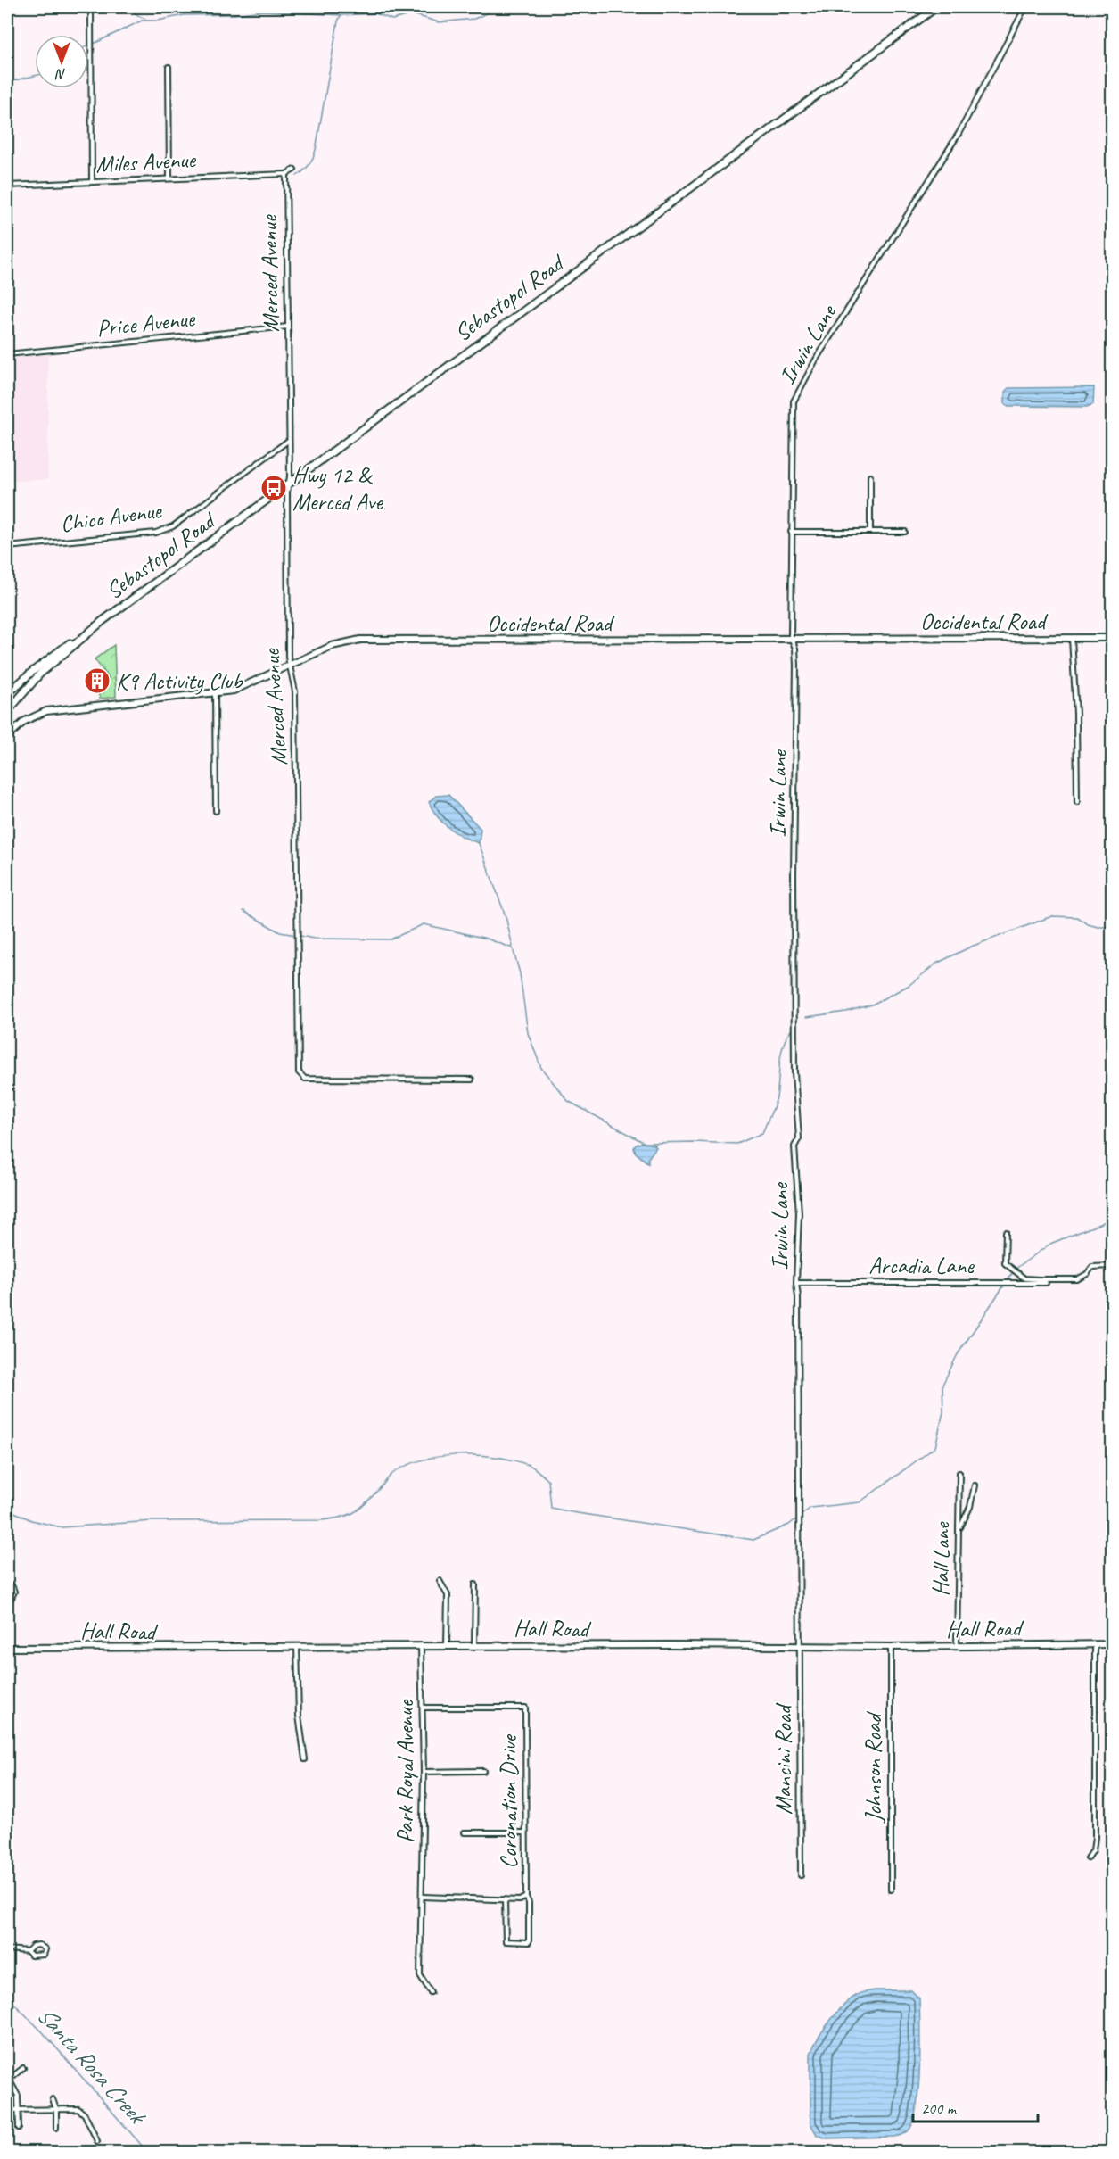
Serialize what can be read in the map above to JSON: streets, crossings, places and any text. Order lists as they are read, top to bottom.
{
  "streets": {
    "main road": ["Sebastopol Road"],
    "street": [
      "Miles Avenue",
      "Merced Avenue",
      "Price Avenue",
      "Irwin Lane",
      "Chico Avenue",
      "Occidental Road",
      "Arcadia Lane",
      "Hall Lane",
      "Hall Road",
      "Mancini Road",
      "Johnson Road",
      "Park Royal Avenue",
      "Coronation Drive"
    ]
  },
  "crossings": [
    ["Miles Avenue", "Merced Avenue"],
    ["Merced Avenue", "Sebastopol Road"],
    ["Merced Avenue", "Price Avenue"],
    ["Merced Avenue", "Chico Avenue"],
    ["Merced Avenue", "Occidental Road"],
    ["Irwin Lane", "Occidental Road"],
    ["Irwin Lane", "Arcadia Lane"],
    ["Irwin Lane", "Hall Road"],
    ["Irwin Lane", "Mancini Road"],
    ["Hall Lane", "Hall Road"],
    ["Hall Road", "Mancini Road"],
    ["Hall Road", "Johnson Road"],
    ["Hall Road", "Park Royal Avenue"],
    ["Park Royal Avenue", "Coronation Drive"]
  ],
  "water": ["Santa Rosa Creek"],
  "places": {
    "bus stop": ["Hwy 12 & Merced Ave"],
    "building": ["K9 Activity Club"]
  },
  "scale_bar": "200 m",
  "north": "bottom"
}
